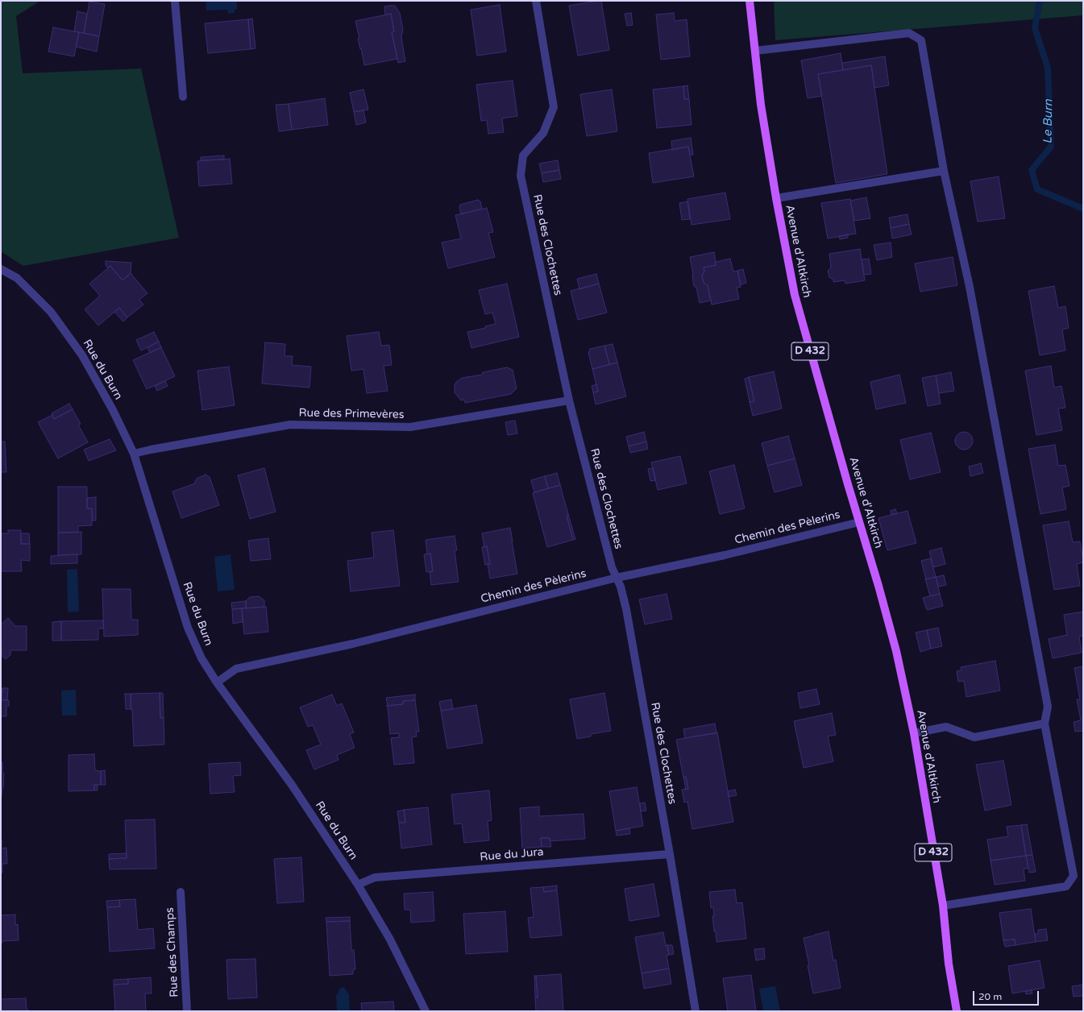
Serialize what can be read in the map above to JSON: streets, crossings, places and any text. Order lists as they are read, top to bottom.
{
  "streets": {
    "main road": ["Avenue d'Altkirch", "D 432"],
    "street": [
      "Rue des Clochettes",
      "Rue du Burn",
      "Rue des Primevères",
      "Chemin des Pèlerins",
      "Rue du Jura",
      "Rue des Champs"
    ]
  },
  "crossings": [
    ["Rue des Clochettes", "Rue des Primevères"],
    ["Rue des Clochettes", "Chemin des Pèlerins"],
    ["Rue des Clochettes", "Rue du Jura"],
    ["Avenue d'Altkirch", "Chemin des Pèlerins"],
    ["Rue du Burn", "Rue des Primevères"],
    ["Rue du Burn", "Chemin des Pèlerins"],
    ["Rue du Burn", "Rue du Jura"]
  ],
  "water": ["Le Burn"],
  "scale_bar": "20 m"
}
